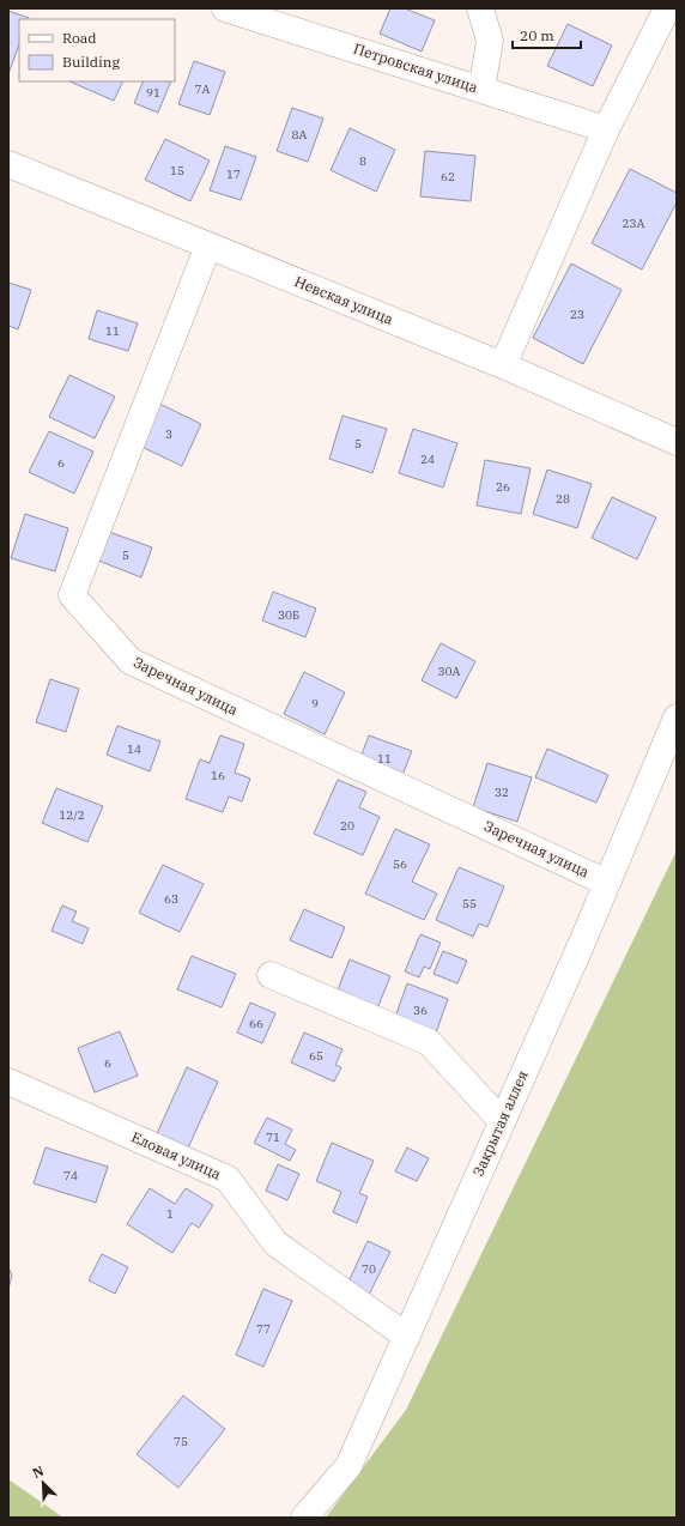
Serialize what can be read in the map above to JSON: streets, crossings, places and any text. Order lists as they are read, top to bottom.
{
  "streets": {
    "lane": [
      "Петровская улица",
      "Невская улица",
      "Заречная улица",
      "Закрытая аллея",
      "Еловая улица"
    ]
  },
  "crossings": [
    ["Невская улица", "Заречная улица"],
    ["Заречная улица", "Закрытая аллея"],
    ["Закрытая аллея", "Еловая улица"]
  ],
  "house_numbers": [
    "7А",
    "91",
    "8А",
    "8",
    "15",
    "17",
    "62",
    "23А",
    "23",
    "11",
    "3",
    "5",
    "24",
    "6",
    "26",
    "28",
    "5",
    "30Б",
    "30А",
    "9",
    "14",
    "11",
    "16",
    "32",
    "12/2",
    "20",
    "56",
    "63",
    "55",
    "36",
    "66",
    "65",
    "6",
    "71",
    "74",
    "1",
    "70",
    "77",
    "75"
  ],
  "legend": ["Road", "Building"],
  "scale_bar": "20 m",
  "north": "top left"
}
